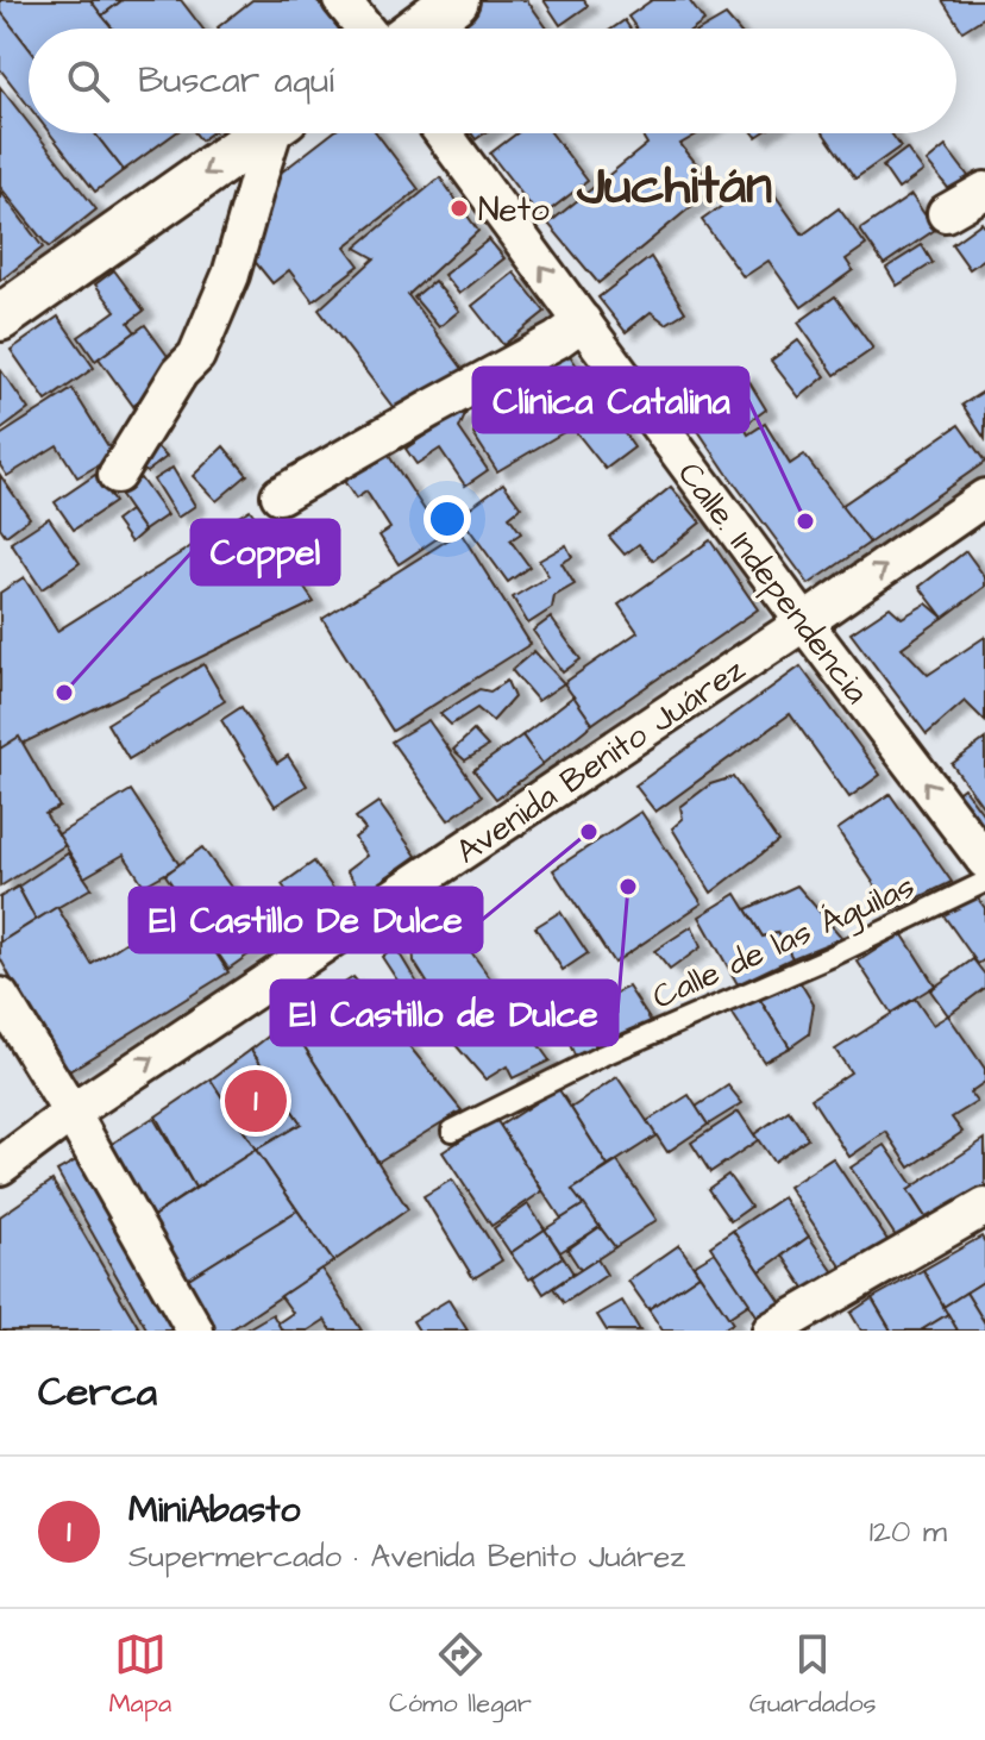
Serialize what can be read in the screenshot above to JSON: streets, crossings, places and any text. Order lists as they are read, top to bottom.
{
  "streets": {
    "street": ["Calle. Independencia", "Avenida Benito Juárez"],
    "lane": ["Calle de las Águilas"]
  },
  "crossings": [
    ["Calle. Independencia", "Avenida Benito Juárez"]
  ],
  "one_way": ["Calle. Independencia", "Avenida Benito Juárez"],
  "districts": ["Juchitán"],
  "places": [
    "Neto",
    "Clínica Catalina",
    "Coppel",
    "El Castillo De Dulce",
    "El Castillo de Dulce"
  ],
  "page": {
    "search": "Buscar aquí",
    "pins": "1",
    "heading": "Cerca",
    "list": [
      {
        "mark": "1",
        "name": "MiniAbasto",
        "note": "Supermercado · Avenida Benito Juárez",
        "value": "120 m"
      }
    ],
    "nav": ["Mapa", "Cómo llegar", "Guardados"]
  }
}
